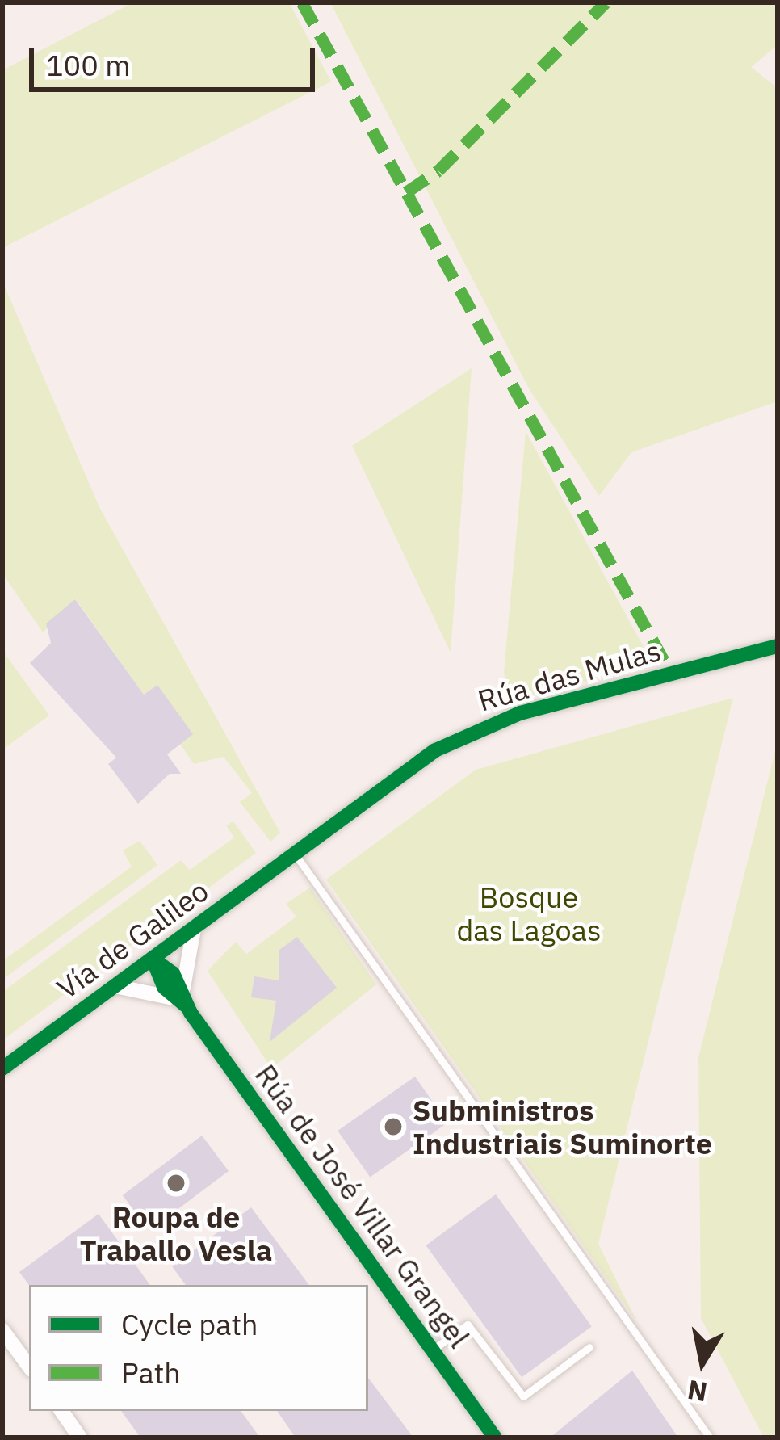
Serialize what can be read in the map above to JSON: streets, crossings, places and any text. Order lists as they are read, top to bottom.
{
  "streets": {
    "street": ["Rúa das Mulas", "Vía de Galileo", "Rúa de José Villar Grangel"]
  },
  "crossings": [
    ["Rúa das Mulas", "Vía de Galileo"],
    ["Vía de Galileo", "Rúa de José Villar Grangel"]
  ],
  "parks": ["Bosque das Lagoas"],
  "places": ["Subministros Industriais Suminorte", "Roupa de Traballo Vesla"],
  "legend": ["Cycle path", "Path"],
  "scale_bar": "100 m",
  "north": "bottom"
}
